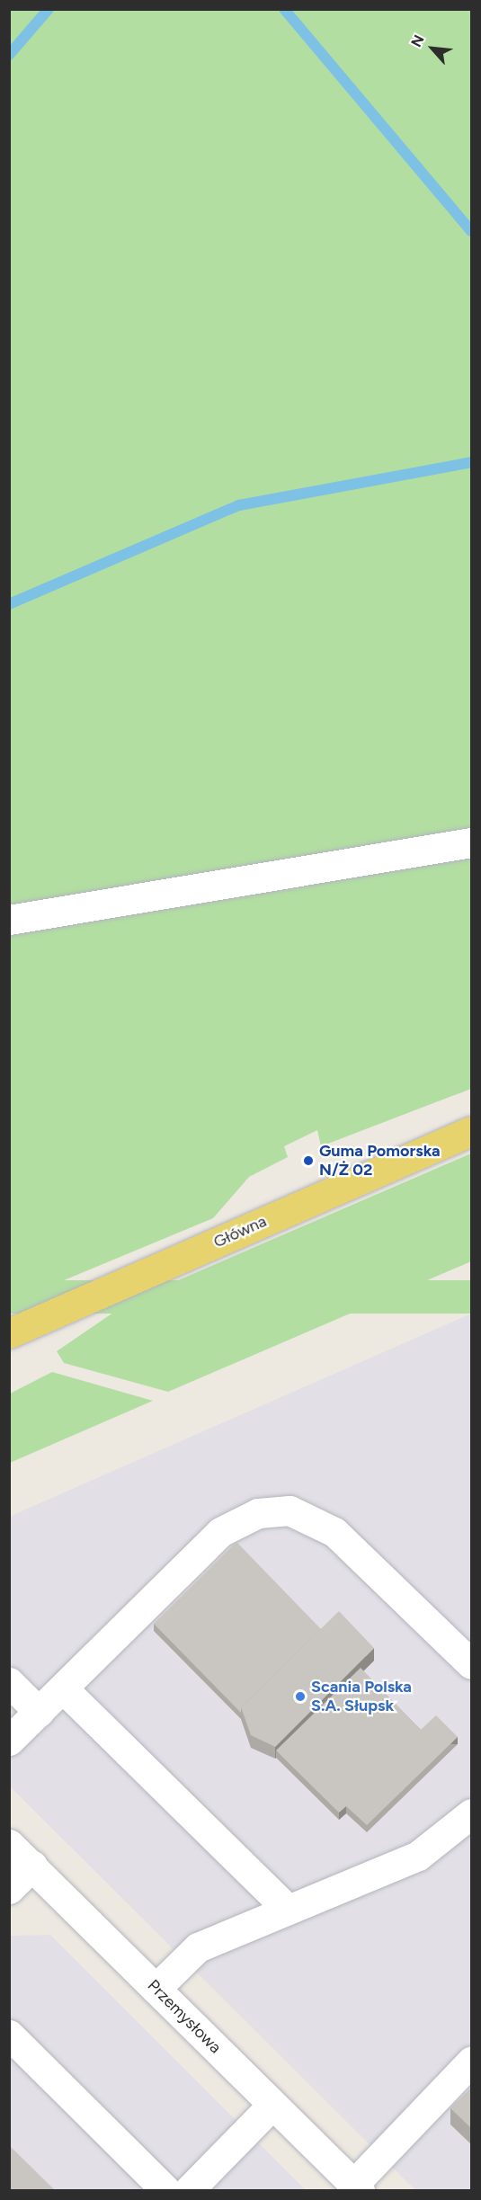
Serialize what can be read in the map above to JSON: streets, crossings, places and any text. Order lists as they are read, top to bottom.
{
  "streets": {
    "main road": ["Główna"],
    "street": ["Przemysłowa"]
  },
  "places": ["Guma Pomorska N/Ż 02", "Scania Polska S.A. Słupsk"],
  "north": "top left"
}
